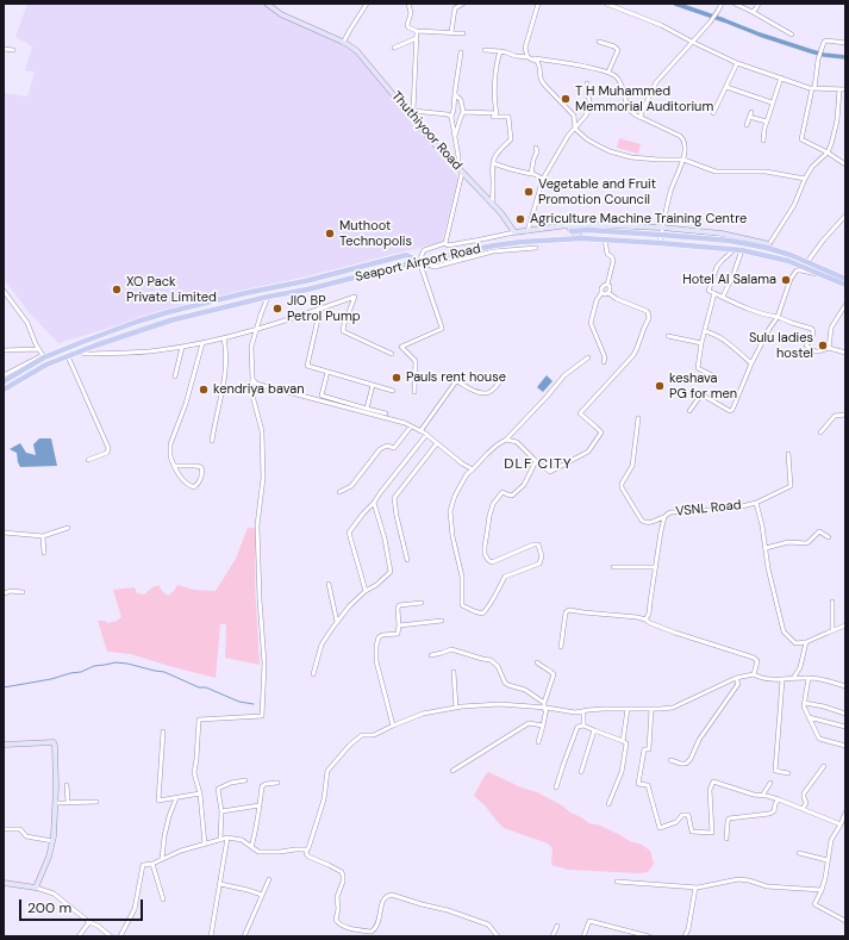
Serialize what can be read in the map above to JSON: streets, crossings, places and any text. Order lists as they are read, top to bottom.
{
  "streets": {
    "main road": ["Seaport Airport Road"],
    "street": ["Thuthiyoor Road", "VSNL Road"]
  },
  "districts": ["DLF CITY"],
  "places": [
    "T H Muhammed Memmorial Auditorium",
    "Vegetable and Fruit Promotion Council",
    "Agriculture Machine Training Centre",
    "Muthoot Technopolis",
    "Hotel Al Salama",
    "XO Pack Private Limited",
    "JIO BP Petrol Pump",
    "Sulu ladies hostel",
    "Pauls rent house",
    "keshava PG for men",
    "kendriya bavan"
  ],
  "scale_bar": "200 m"
}
